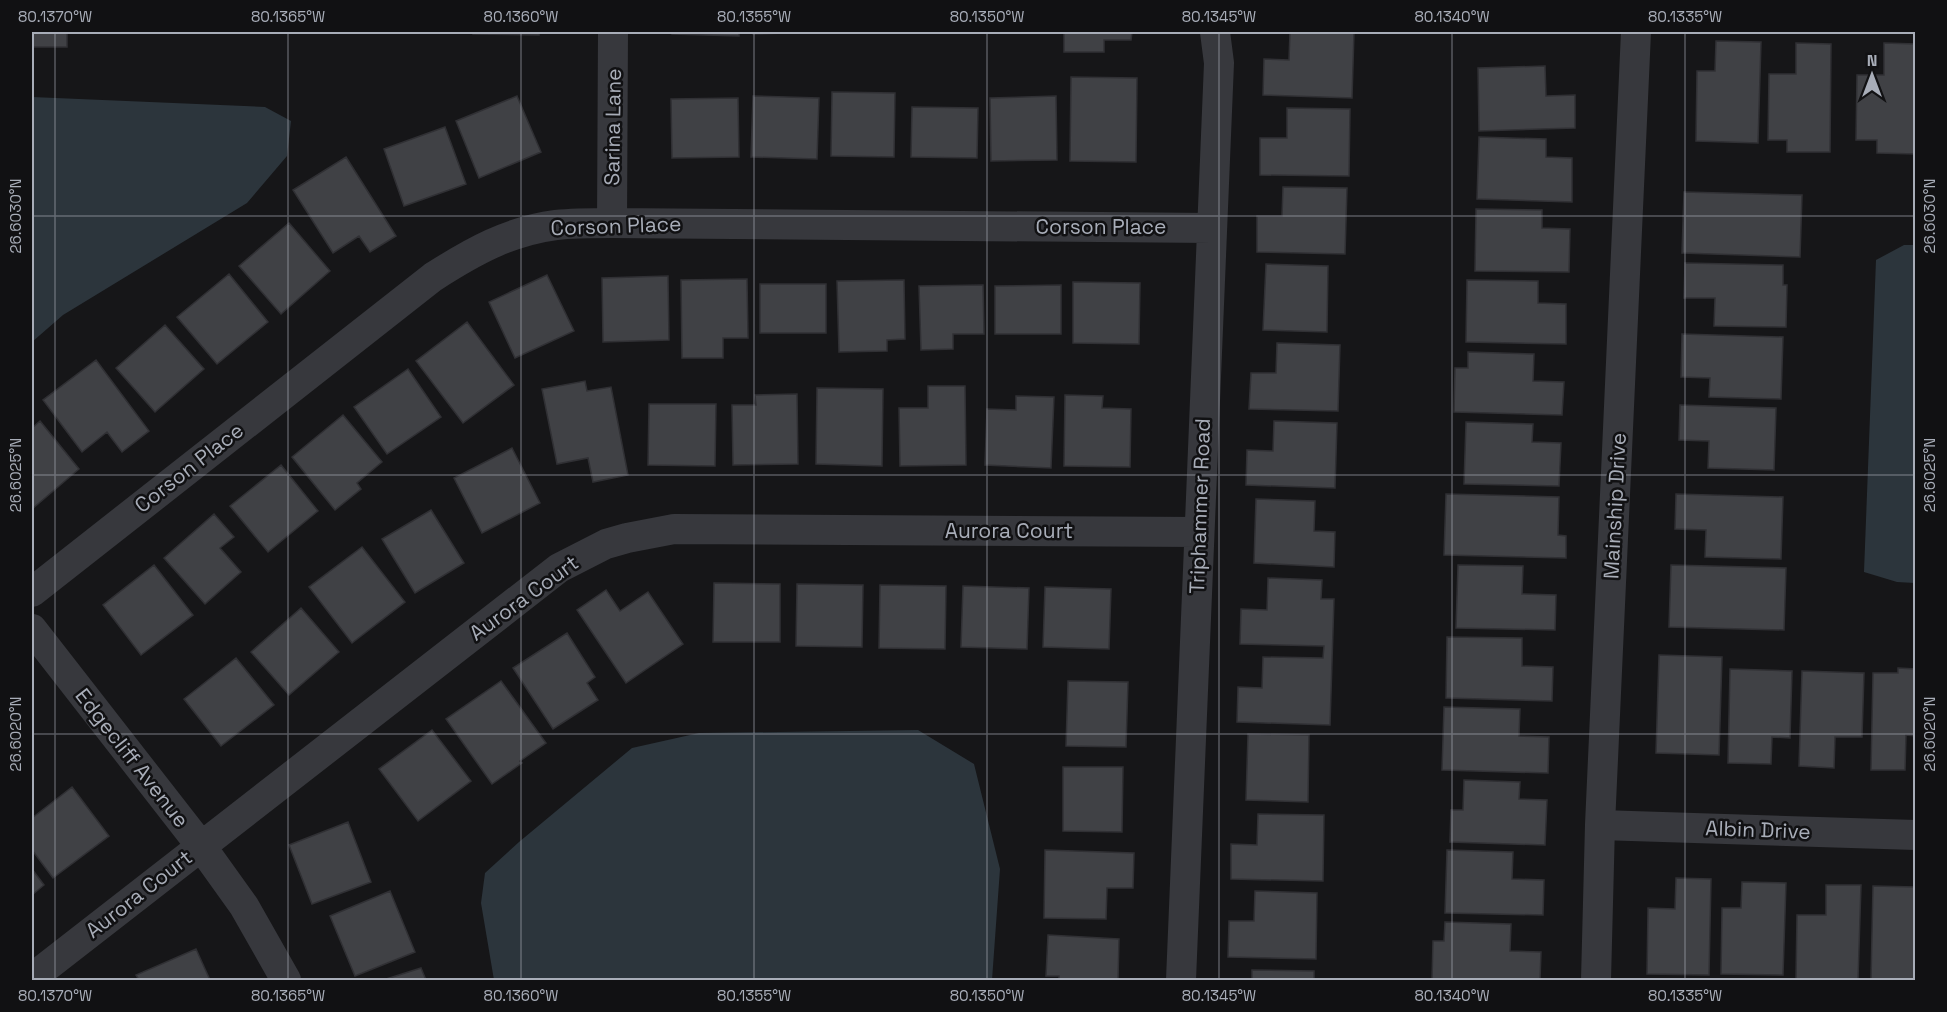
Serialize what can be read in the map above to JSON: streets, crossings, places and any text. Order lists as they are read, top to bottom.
{
  "streets": {
    "street": [
      "Sarina Lane",
      "Corson Place",
      "Triphammer Road",
      "Mainship Drive",
      "Aurora Court",
      "Edgecliff Avenue",
      "Albin Drive"
    ]
  },
  "crossings": [
    ["Sarina Lane", "Corson Place"],
    ["Corson Place", "Triphammer Road"],
    ["Triphammer Road", "Aurora Court"],
    ["Mainship Drive", "Albin Drive"],
    ["Aurora Court", "Edgecliff Avenue"]
  ],
  "north": "top",
  "coordinates": [
    "80.1370°W",
    "80.1365°W",
    "80.1360°W",
    "80.1355°W",
    "80.1350°W",
    "80.1345°W",
    "80.1340°W",
    "80.1335°W",
    "26.6030°N",
    "26.6025°N",
    "26.6020°N"
  ]
}
